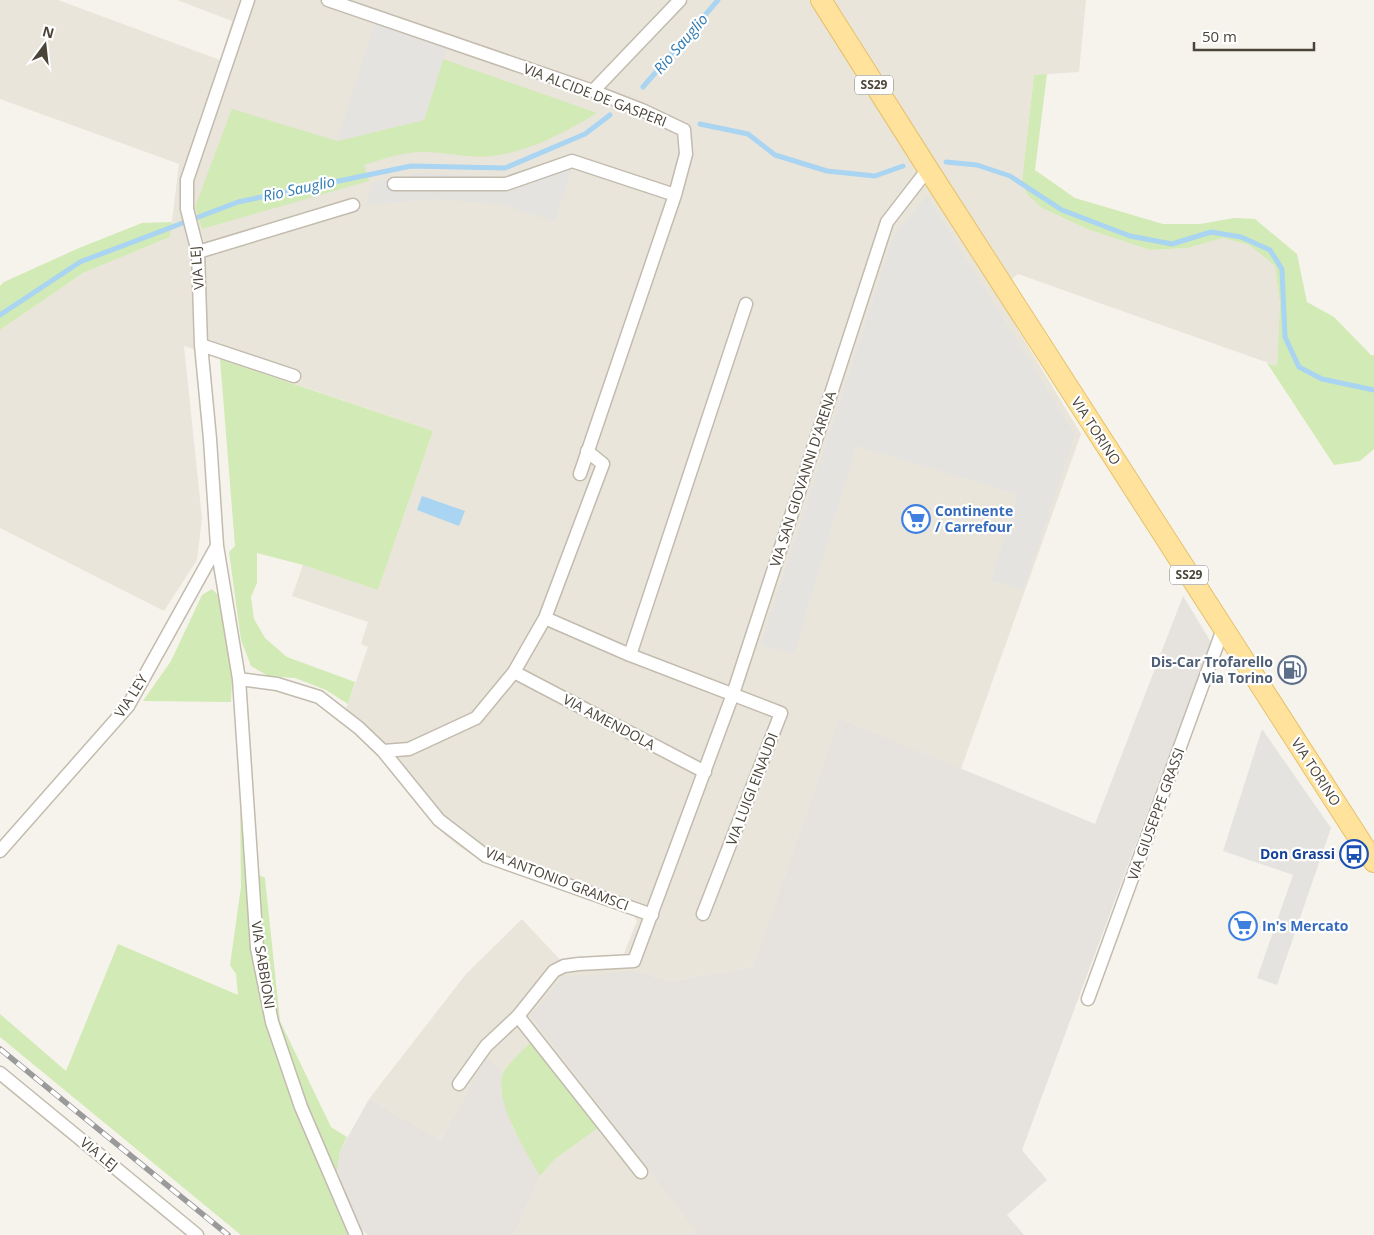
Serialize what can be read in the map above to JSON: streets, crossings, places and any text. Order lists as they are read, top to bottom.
{
  "streets": {
    "main road": ["SS29", "VIA TORINO"],
    "street": [
      "VIA ALCIDE DE GASPERI",
      "VIA LEJ",
      "VIA SAN GIOVANNI D'ARENA",
      "VIA LEY",
      "VIA AMENDOLA",
      "VIA LUIGI EINAUDI",
      "VIA GIUSEPPE GRASSI",
      "VIA ANTONIO GRAMSCI",
      "VIA SABBIONI"
    ]
  },
  "crossings": [
    ["VIA LEJ", "VIA LEY"],
    ["VIA LEJ", "VIA SABBIONI"],
    ["VIA TORINO", "VIA SAN GIOVANNI D'ARENA"],
    ["VIA TORINO", "VIA GIUSEPPE GRASSI"],
    ["VIA SAN GIOVANNI D'ARENA", "VIA LUIGI EINAUDI"],
    ["VIA LEY", "VIA SABBIONI"]
  ],
  "water": ["Rio Sauglio"],
  "places": {
    "supermarket": ["Continente / Carrefour", "In's Mercato"],
    "fuel station": ["Dis-Car Trofarello Via Torino"],
    "bus stop": ["Don Grassi"]
  },
  "scale_bar": "50 m",
  "north": "top"
}
